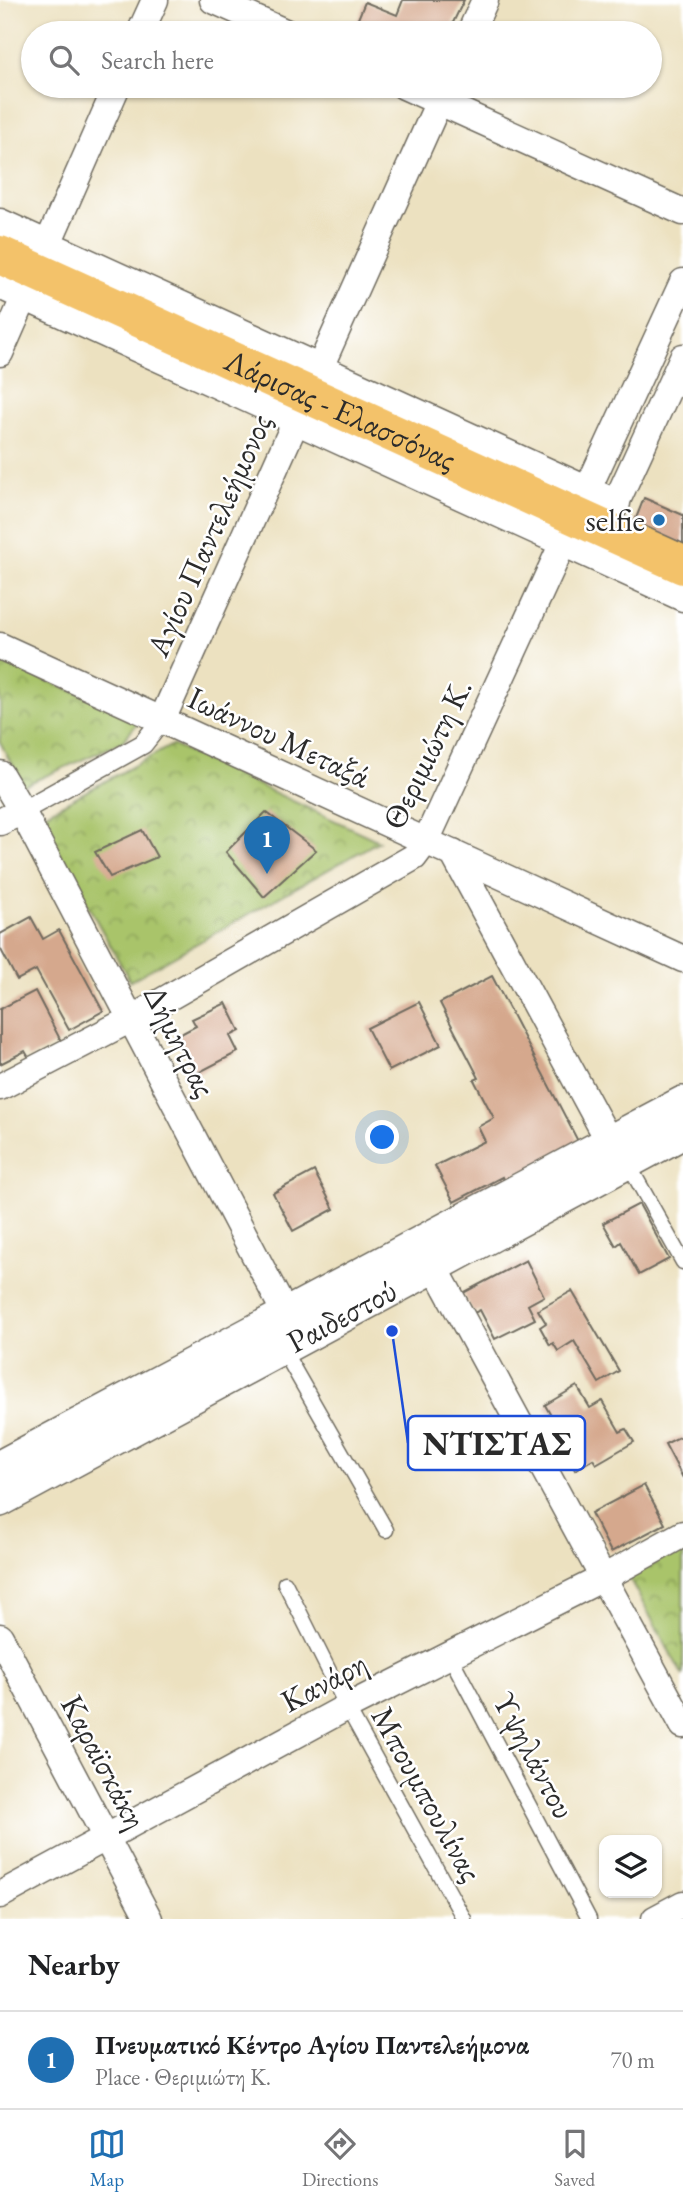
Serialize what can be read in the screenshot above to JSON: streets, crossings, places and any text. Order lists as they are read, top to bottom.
{
  "streets": {
    "highway": ["Λάρισας - Ελασσόνας"],
    "street": [
      "Αγίου Παντελεήμονος",
      "Ιωάννου Μεταξά",
      "Θεριμιώτη Κ.",
      "Δήμητρας",
      "Ραιδεστού",
      "Κανάρη",
      "Καραϊσκάκη"
    ],
    "lane": ["Υψηλάντου", "Μπουμπουλίνας"]
  },
  "crossings": [
    ["Λάρισας - Ελασσόνας", "Αγίου Παντελεήμονος"],
    ["Λάρισας - Ελασσόνας", "Θεριμιώτη Κ."],
    ["Αγίου Παντελεήμονος", "Ιωάννου Μεταξά"],
    ["Αγίου Παντελεήμονος", "Δήμητρας"],
    ["Ιωάννου Μεταξά", "Θεριμιώτη Κ."],
    ["Θεριμιώτη Κ.", "Δήμητρας"],
    ["Δήμητρας", "Ραιδεστού"],
    ["Κανάρη", "Υψηλάντου"],
    ["Κανάρη", "Καραϊσκάκη"],
    ["Κανάρη", "Μπουμπουλίνας"]
  ],
  "places": ["selfie", "ΝΤΙΣΤΑΣ"],
  "page": {
    "search": "Search here",
    "pins": "1",
    "heading": "Nearby",
    "list": [
      {
        "mark": "1",
        "name": "Πνευματικό Κέντρο Αγίου Παντελεήμονα",
        "note": "Place · Θεριμιώτη Κ.",
        "value": "70 m"
      }
    ],
    "nav": ["Map", "Directions", "Saved"]
  }
}
